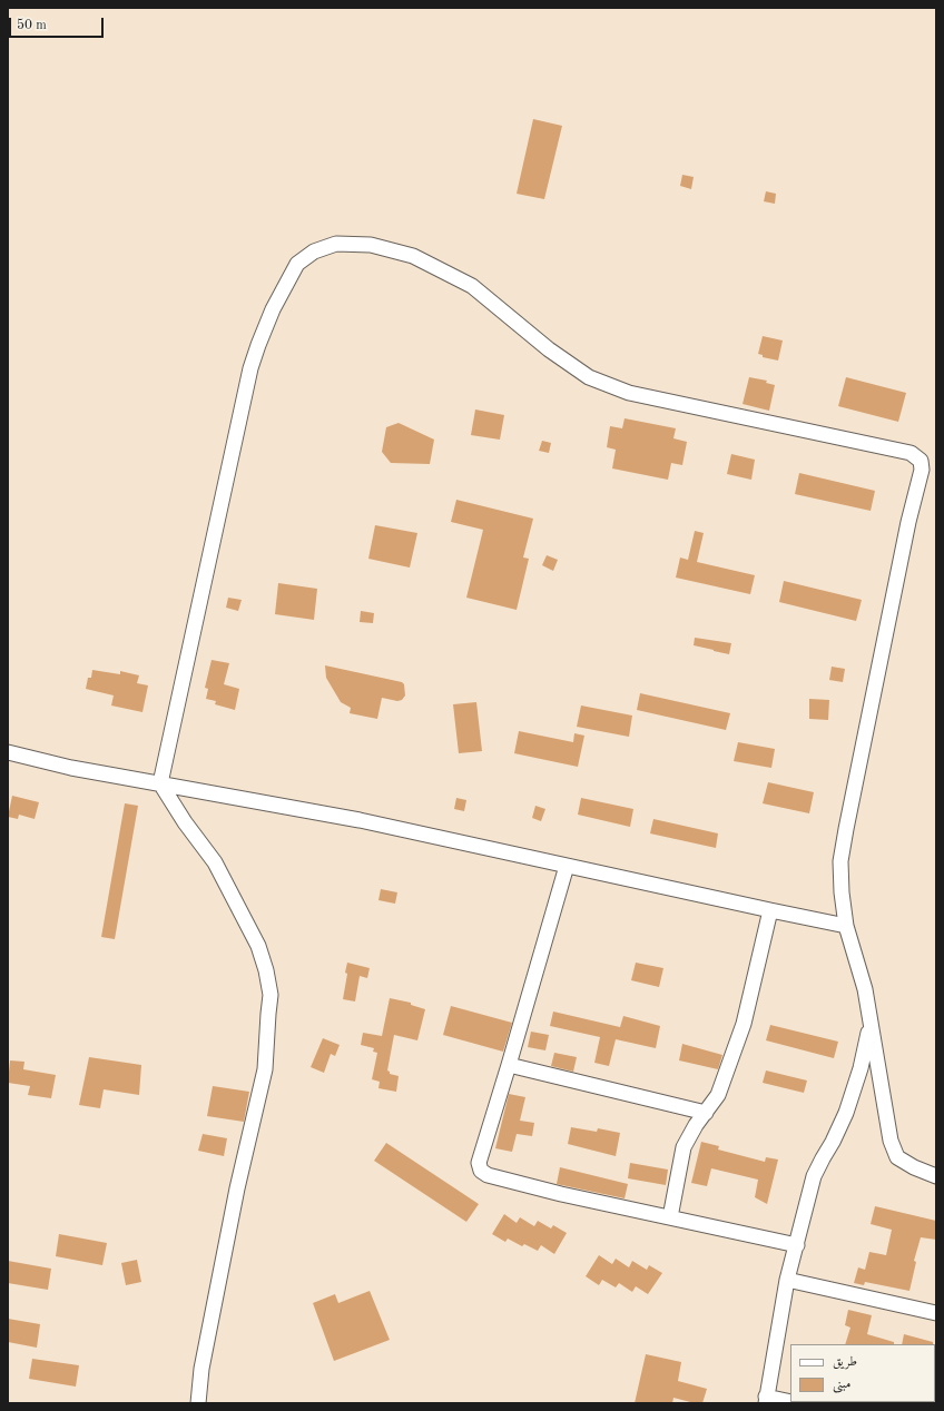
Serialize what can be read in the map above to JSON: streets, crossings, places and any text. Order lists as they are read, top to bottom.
{
  "legend": ["طريق", "مبنى"],
  "scale_bar": "50 m"
}
